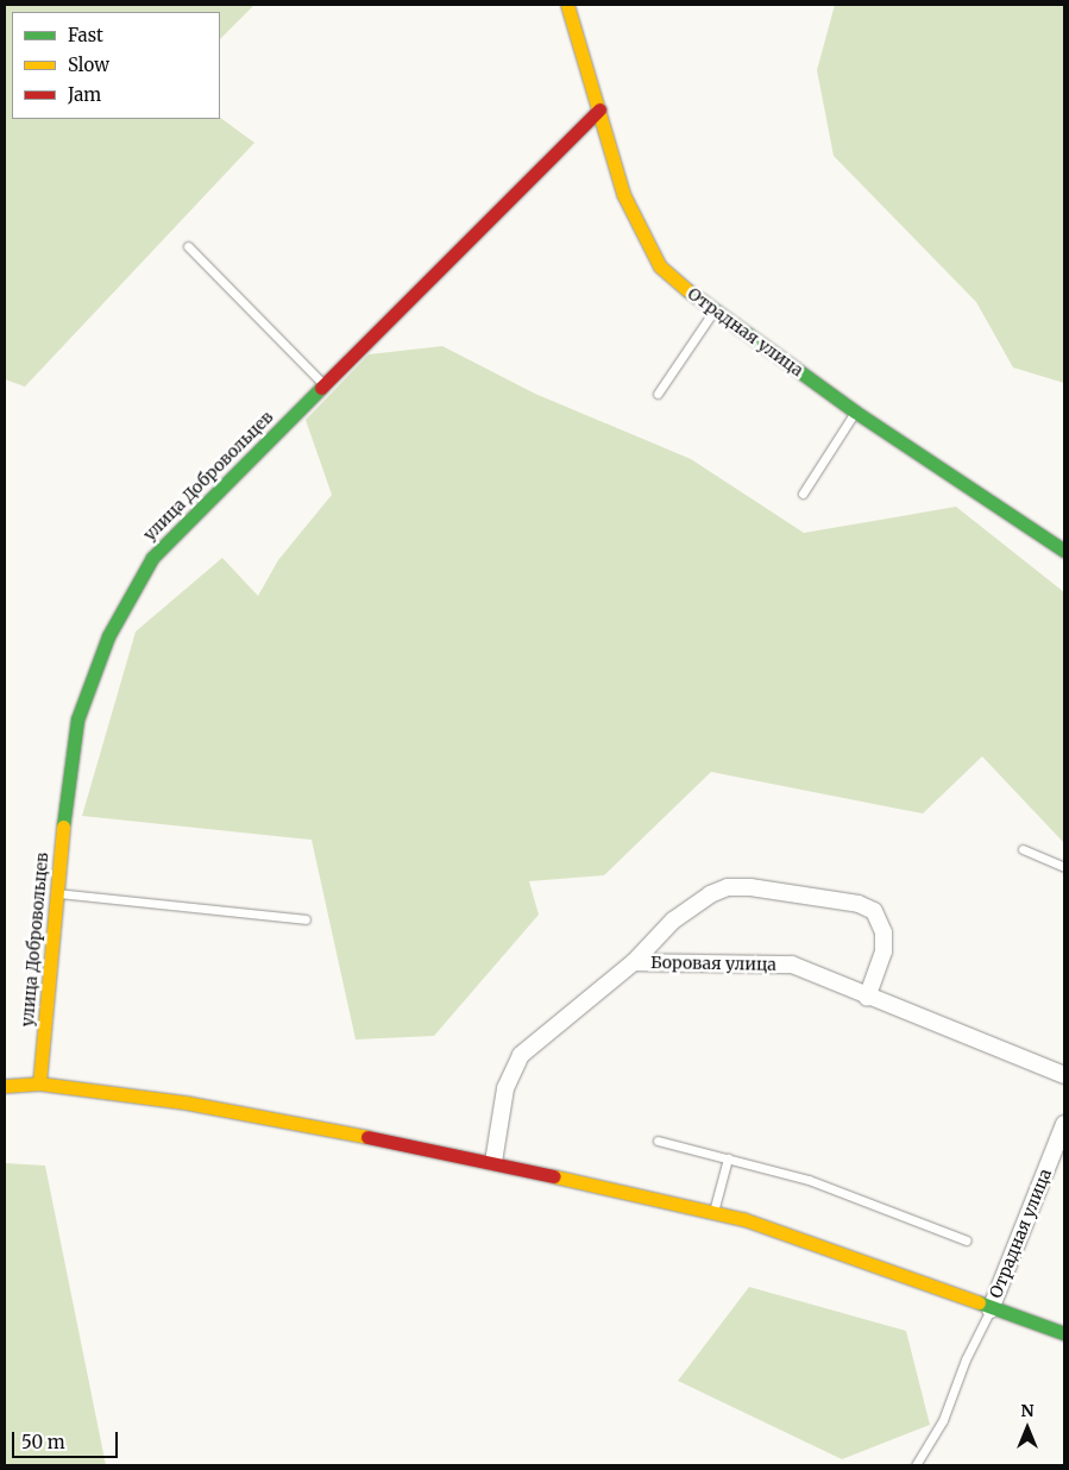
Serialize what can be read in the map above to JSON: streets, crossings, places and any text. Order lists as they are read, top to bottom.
{
  "streets": {
    "street": ["Отрадная улица", "улица Добровольцев", "Боровая улица"]
  },
  "crossings": [
    ["Отрадная улица", "улица Добровольцев"]
  ],
  "legend": ["Fast", "Slow", "Jam"],
  "scale_bar": "50 m",
  "north": "top"
}
